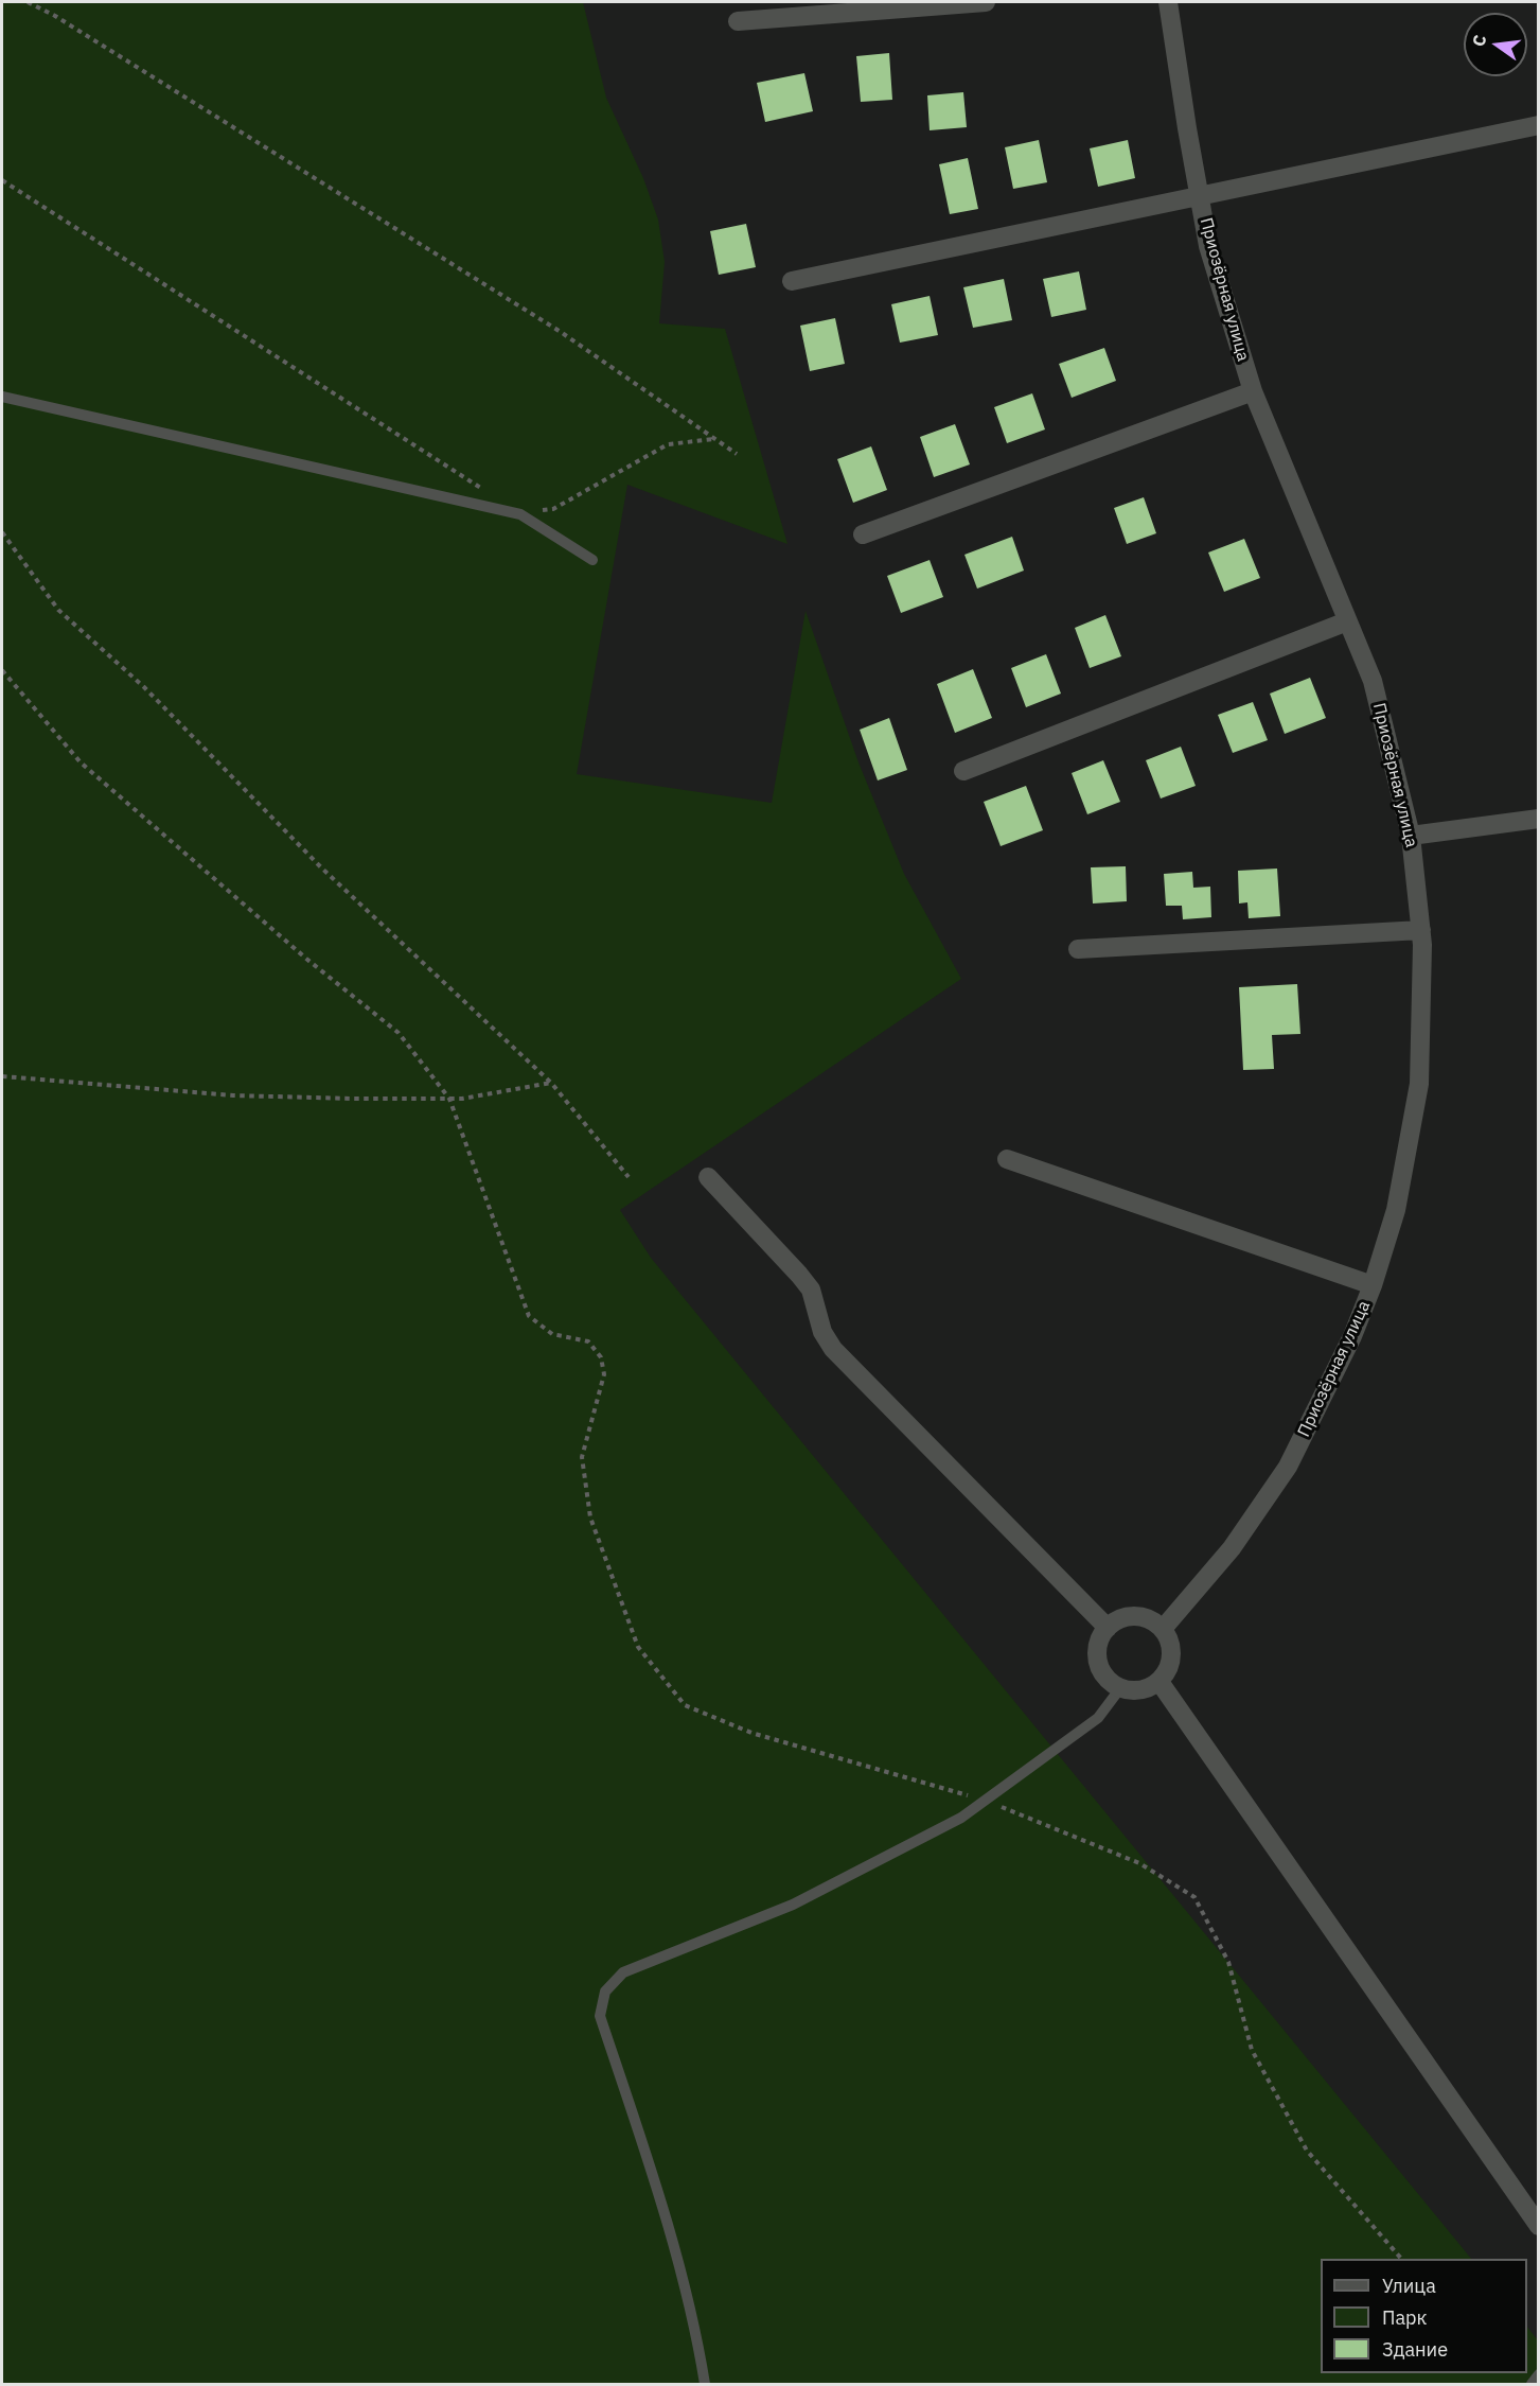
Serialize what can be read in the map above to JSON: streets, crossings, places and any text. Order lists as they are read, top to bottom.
{
  "streets": {
    "street": ["Приозёрная улица"]
  },
  "legend": ["Улица", "Парк", "Здание"],
  "north": "left"
}
